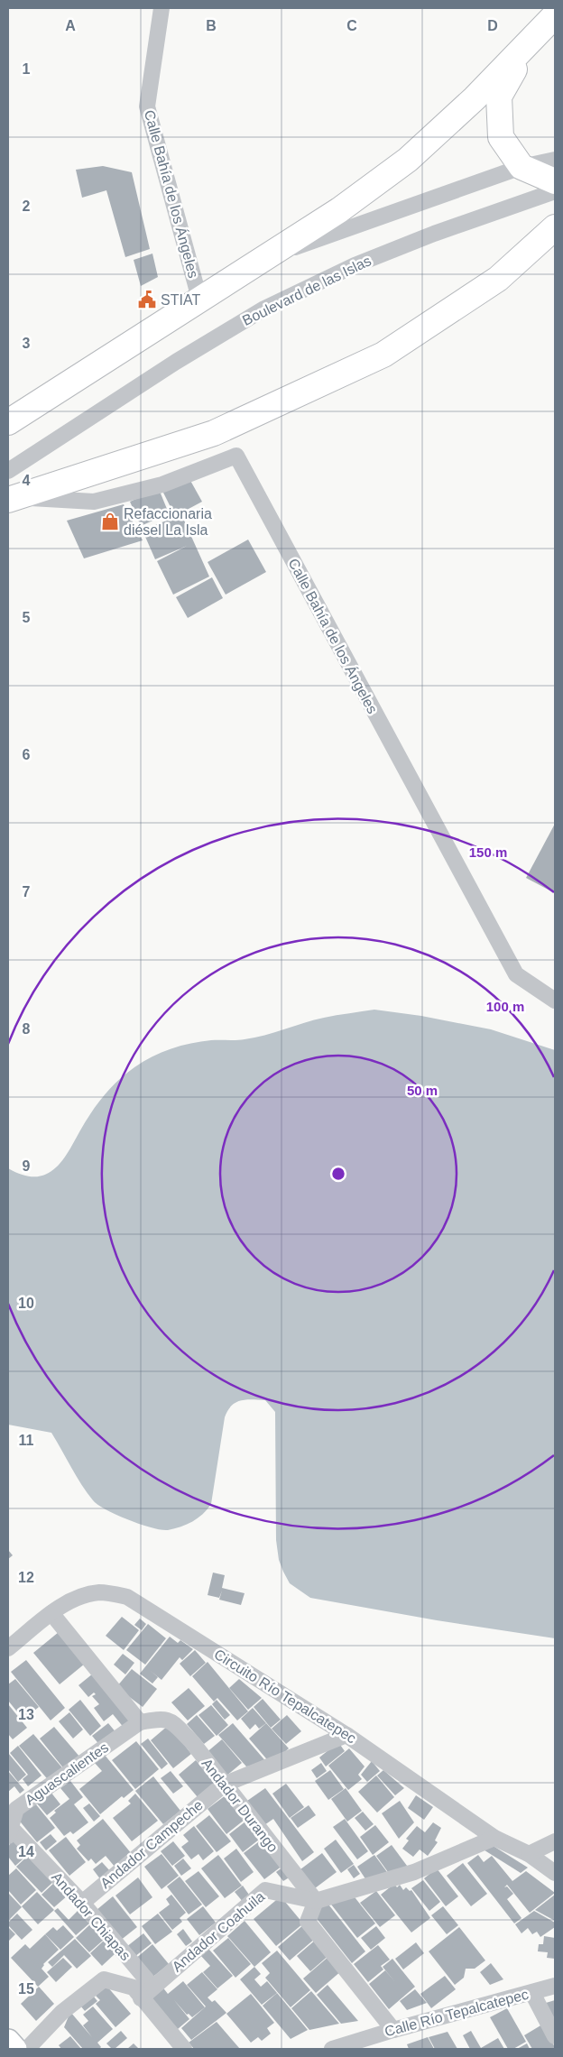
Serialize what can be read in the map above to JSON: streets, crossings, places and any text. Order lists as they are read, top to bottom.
{
  "streets": {
    "street": [
      "Calle Bahía de los Ángeles",
      "Boulevard de las Islas",
      "Circuito Río Tepalcatepec",
      "Aguascalientes",
      "Andador Durango",
      "Andador Campeche",
      "Andador Chiapas",
      "Andador Coahuila",
      "Calle Río Tepalcatepec"
    ]
  },
  "crossings": [
    ["Circuito Río Tepalcatepec", "Andador Campeche"],
    ["Circuito Río Tepalcatepec", "Andador Coahuila"],
    ["Aguascalientes", "Andador Durango"],
    ["Aguascalientes", "Andador Chiapas"],
    ["Andador Durango", "Andador Campeche"],
    ["Andador Durango", "Andador Coahuila"],
    ["Andador Campeche", "Andador Chiapas"],
    ["Andador Chiapas", "Andador Coahuila"]
  ],
  "places": {
    "public building": ["STIAT"],
    "shop": ["Refaccionaria diésel La Isla"]
  },
  "grid": {
    "columns": [
      "A",
      "B",
      "C",
      "D"
    ],
    "rows": [
      "1",
      "2",
      "3",
      "4",
      "5",
      "6",
      "7",
      "8",
      "9",
      "10",
      "11",
      "12",
      "13",
      "14",
      "15"
    ]
  },
  "rings": ["150 m", "100 m", "50 m"]
}
